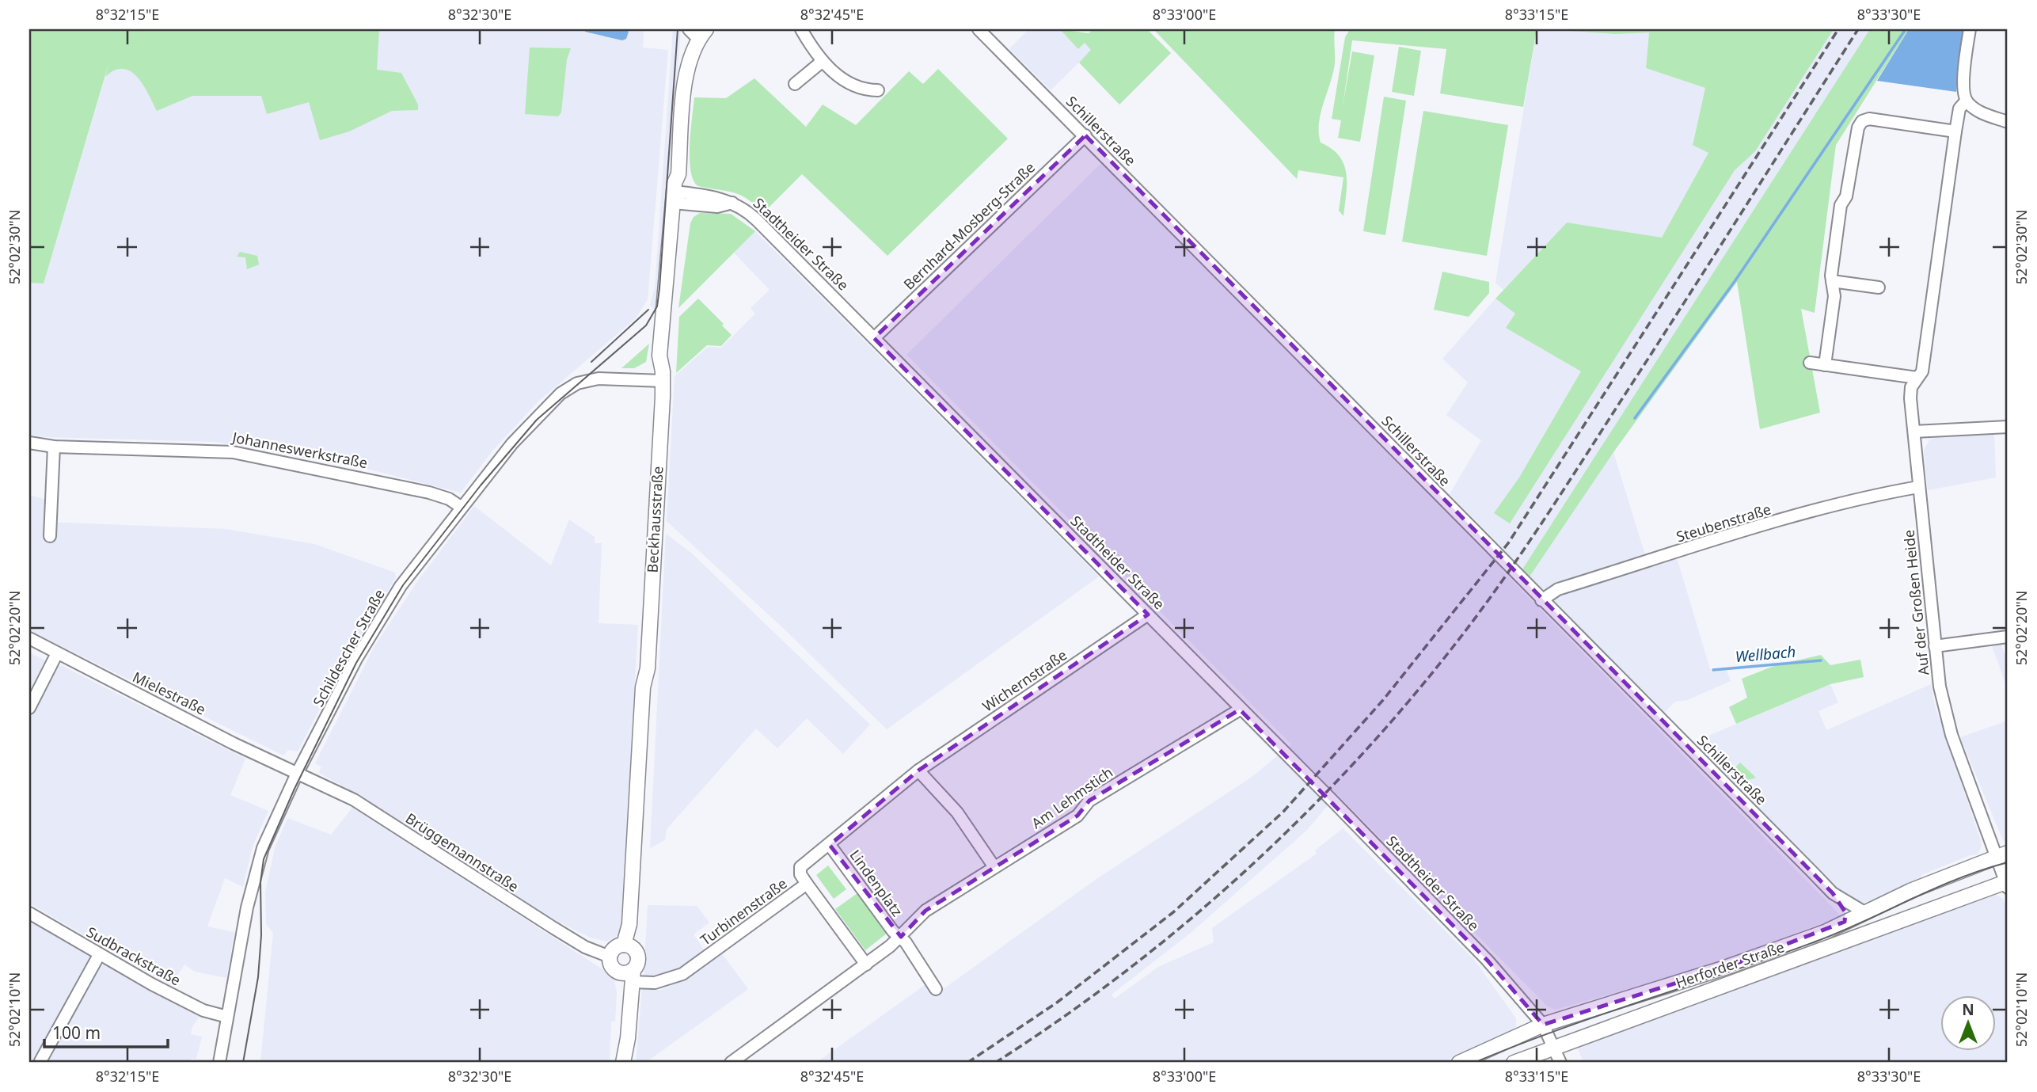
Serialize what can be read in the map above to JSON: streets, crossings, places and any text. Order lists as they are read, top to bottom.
{
  "streets": {
    "main road": ["Beckhausstraße", "Herforder Straße"],
    "street": [
      "Schillerstraße",
      "Bernhard-Mosberg-Straße",
      "Stadtheider Straße",
      "Johanneswerkstraße",
      "Steubenstraße",
      "Auf der Großen Heide",
      "Schildescher Straße",
      "Wichernstraße",
      "Mielestraße",
      "Am Lehmstich",
      "Brüggemannstraße",
      "Lindenplatz",
      "Turbinenstraße",
      "Sudbrackstraße"
    ]
  },
  "crossings": [
    ["Schillerstraße", "Bernhard-Mosberg-Straße"],
    ["Schillerstraße", "Steubenstraße"],
    ["Schillerstraße", "Herforder Straße"],
    ["Bernhard-Mosberg-Straße", "Stadtheider Straße"],
    ["Stadtheider Straße", "Beckhausstraße"],
    ["Stadtheider Straße", "Wichernstraße"],
    ["Stadtheider Straße", "Am Lehmstich"],
    ["Stadtheider Straße", "Herforder Straße"],
    ["Johanneswerkstraße", "Schildescher Straße"],
    ["Beckhausstraße", "Schildescher Straße"],
    ["Beckhausstraße", "Brüggemannstraße"],
    ["Beckhausstraße", "Turbinenstraße"],
    ["Steubenstraße", "Auf der Großen Heide"],
    ["Auf der Großen Heide", "Herforder Straße"],
    ["Schildescher Straße", "Mielestraße"],
    ["Schildescher Straße", "Brüggemannstraße"],
    ["Schildescher Straße", "Sudbrackstraße"],
    ["Wichernstraße", "Turbinenstraße"],
    ["Mielestraße", "Brüggemannstraße"],
    ["Am Lehmstich", "Lindenplatz"],
    ["Brüggemannstraße", "Turbinenstraße"],
    ["Lindenplatz", "Turbinenstraße"]
  ],
  "water": ["Wellbach"],
  "scale_bar": "100 m",
  "north": "top",
  "coordinates": [
    "8°32'15\"E",
    "8°32'30\"E",
    "8°32'45\"E",
    "8°33'00\"E",
    "8°33'15\"E",
    "8°33'30\"E",
    "52°02'30\"N",
    "52°02'20\"N",
    "52°02'10\"N"
  ]
}
